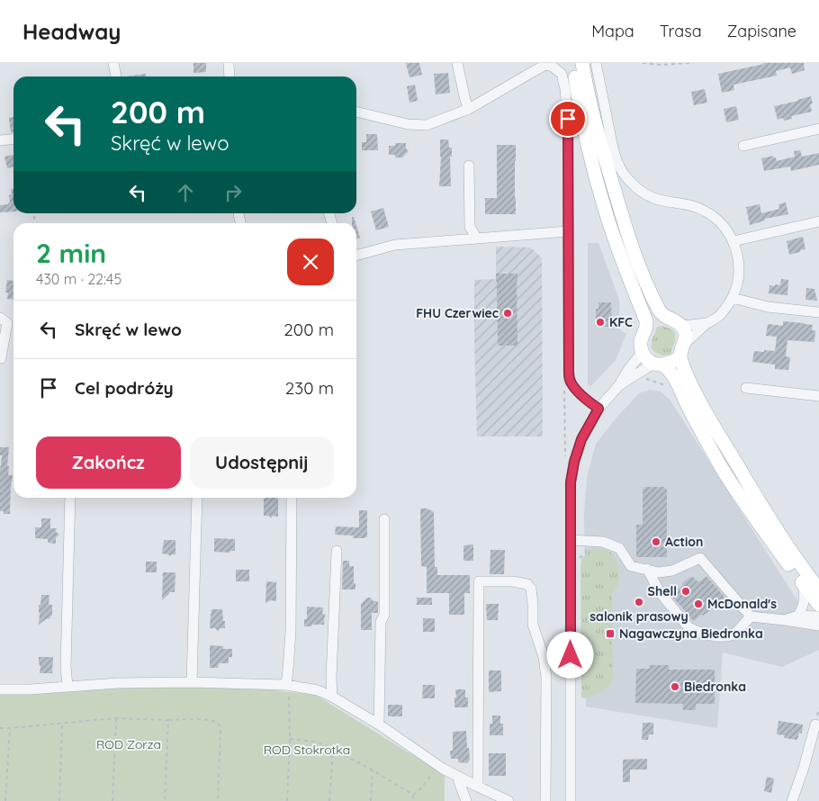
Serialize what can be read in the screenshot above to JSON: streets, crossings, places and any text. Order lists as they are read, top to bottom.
{
  "parks": ["ROD Zorza", "ROD Stokrotka"],
  "places": {
    "other": [
      "FHU Czerwiec",
      "KFC",
      "Action",
      "Shell",
      "salonik prasowy",
      "McDonald's",
      "Biedronka"
    ],
    "transit": ["Nagawczyna Biedronka"]
  },
  "page": {
    "header": "Headway",
    "nav": ["Mapa", "Trasa", "Zapisane"],
    "turn": ["200 m", "Skręć w lewo"],
    "heading": ["2 min", "430 m · 22:45"],
    "list": [
      {
        "name": "Skręć w lewo",
        "value": "200 m"
      },
      {
        "name": "Cel podróży",
        "value": "230 m"
      }
    ],
    "buttons": ["Zakończ", "Udostępnij"]
  }
}
